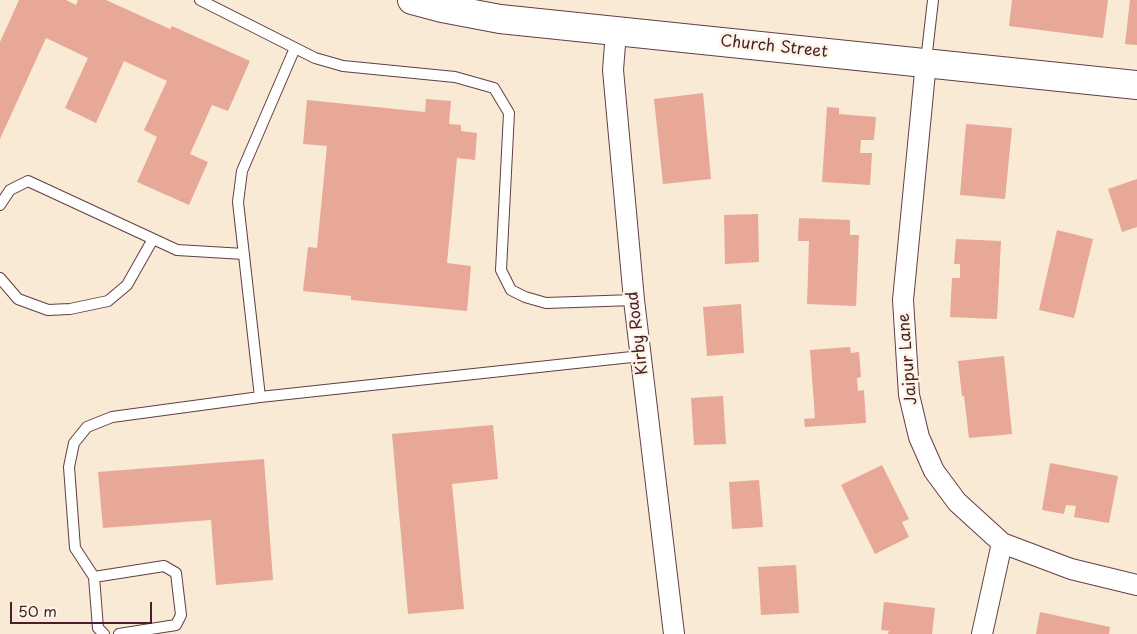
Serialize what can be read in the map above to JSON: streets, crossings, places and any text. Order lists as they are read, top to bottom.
{
  "streets": {
    "main road": ["Church Street"],
    "street": ["Kirby Road", "Jaipur Lane"]
  },
  "crossings": [
    ["Church Street", "Kirby Road"],
    ["Church Street", "Jaipur Lane"]
  ],
  "scale_bar": "50 m"
}
